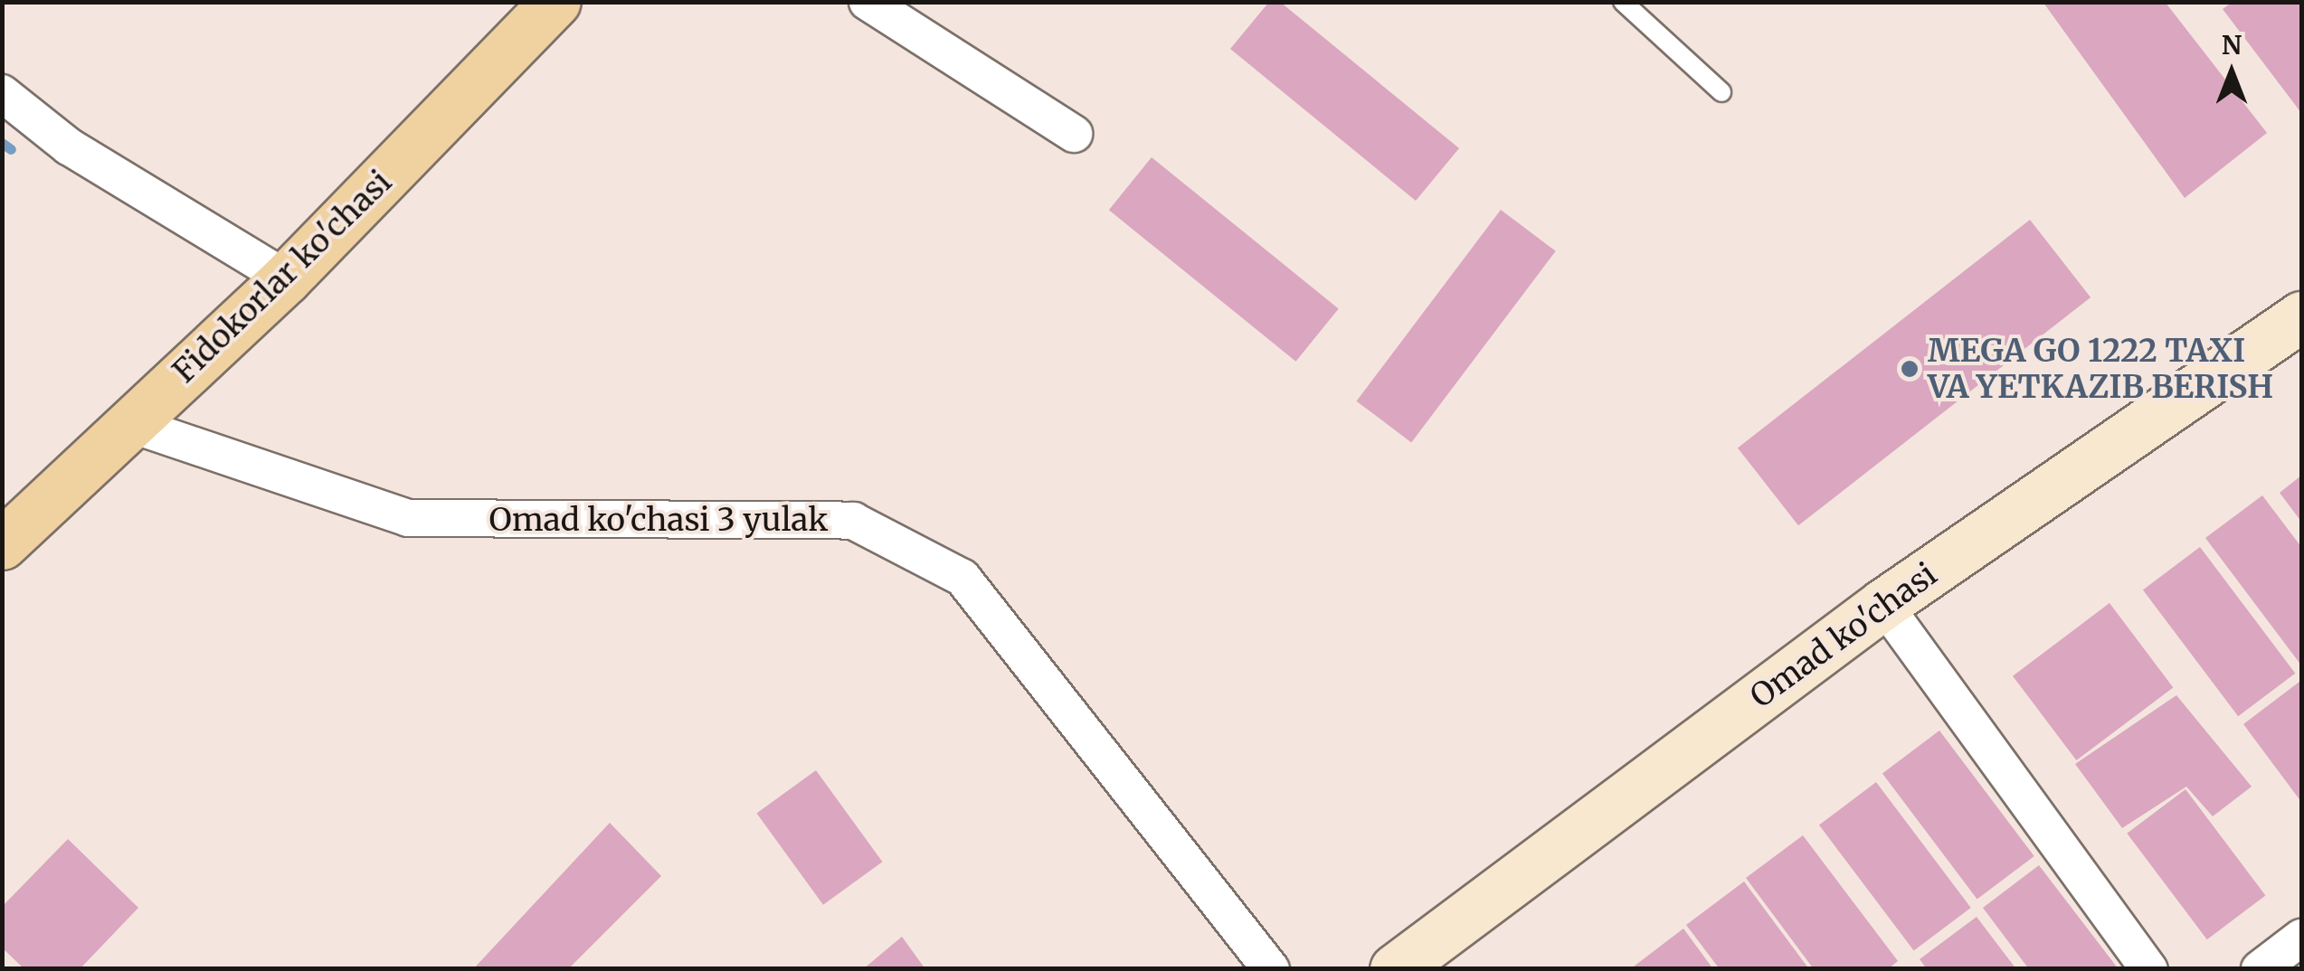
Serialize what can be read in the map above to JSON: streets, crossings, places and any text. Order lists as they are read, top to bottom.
{
  "streets": {
    "main road": ["Fidokorlar ko'chasi"],
    "street": ["Omad ko'chasi 3 yulak", "Omad ko'chasi"]
  },
  "crossings": [
    ["Fidokorlar ko'chasi", "Omad ko'chasi 3 yulak"]
  ],
  "places": ["MEGA GO 1222 TAXI VA YETKAZIB BERISH"],
  "north": "top"
}
